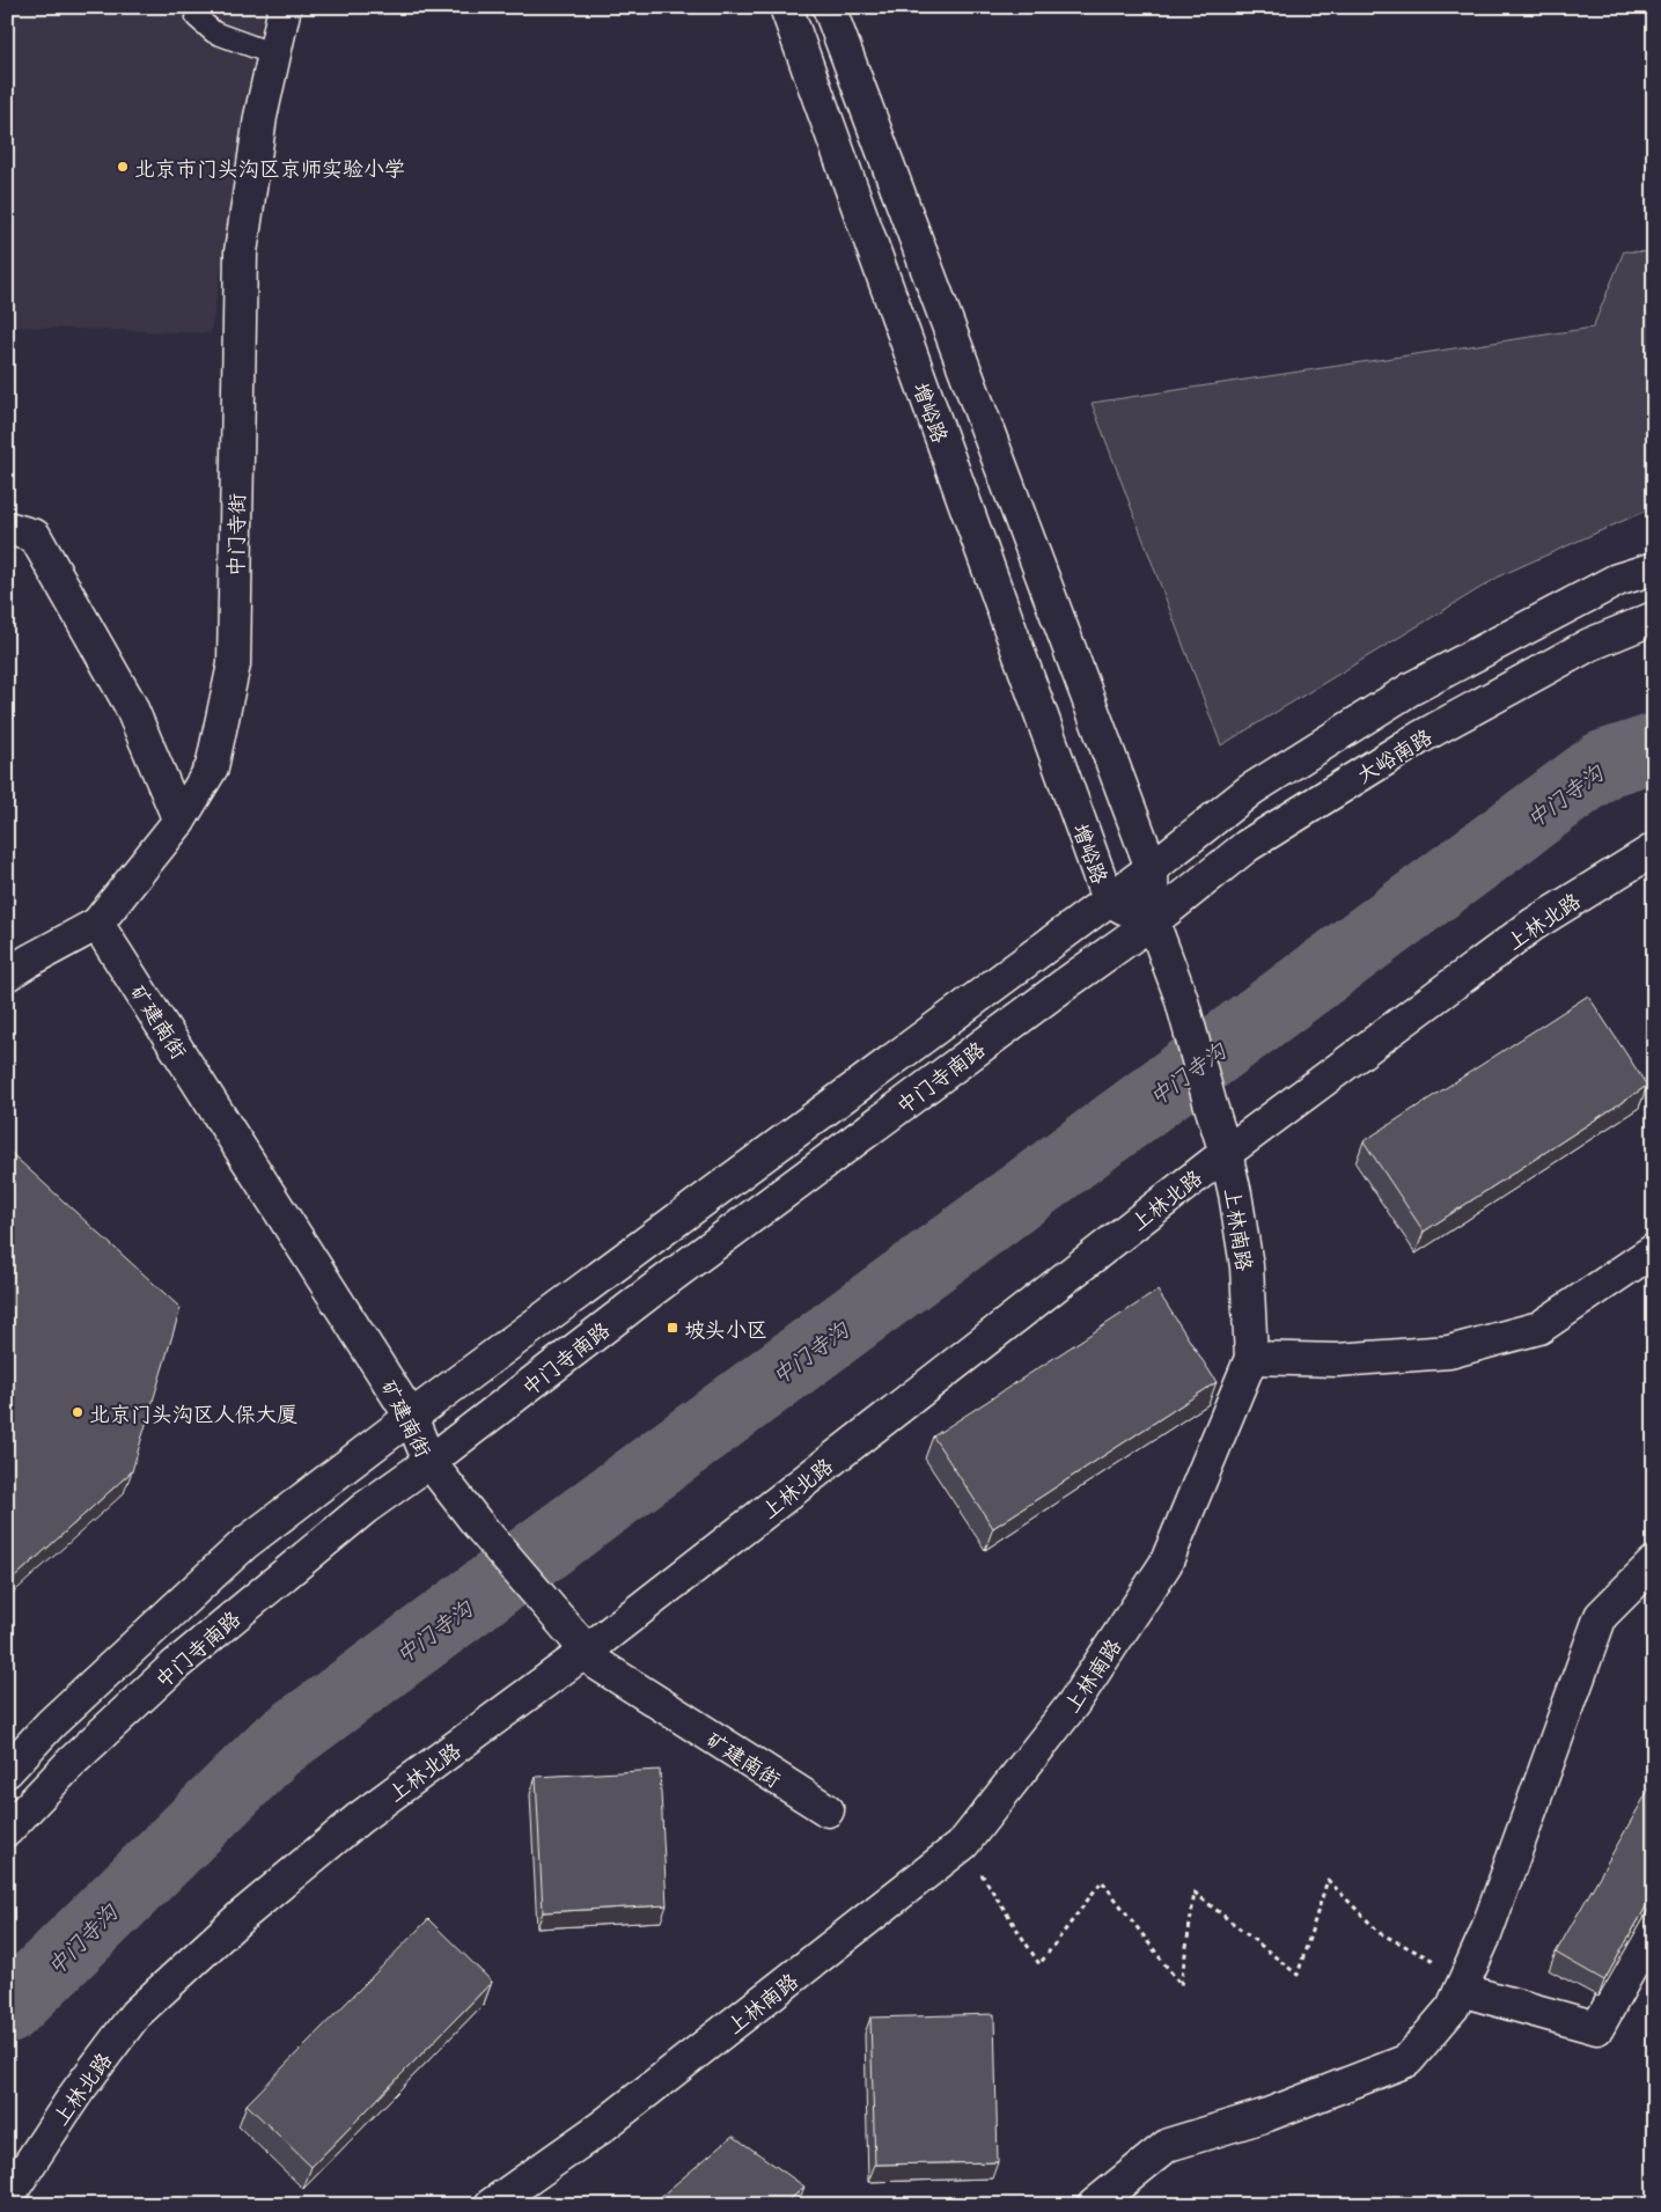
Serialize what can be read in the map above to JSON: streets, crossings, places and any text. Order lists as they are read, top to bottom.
{
  "streets": {
    "street": [
      "增峪路",
      "中门寺街",
      "大峪南路",
      "上林北路",
      "矿建南街",
      "中门寺南路",
      "上林南路"
    ]
  },
  "crossings": [
    ["增峪路", "大峪南路"],
    ["增峪路", "中门寺南路"],
    ["增峪路", "上林南路"],
    ["中门寺街", "矿建南街"],
    ["大峪南路", "中门寺南路"],
    ["大峪南路", "上林南路"],
    ["上林北路", "矿建南街"],
    ["上林北路", "上林南路"],
    ["矿建南街", "中门寺南路"],
    ["中门寺南路", "上林南路"]
  ],
  "water": ["中门寺沟"],
  "places": {
    "other": ["北京市门头沟区京师实验小学", "北京门头沟区人保大厦"],
    "transit": ["坡头小区"]
  }
}
